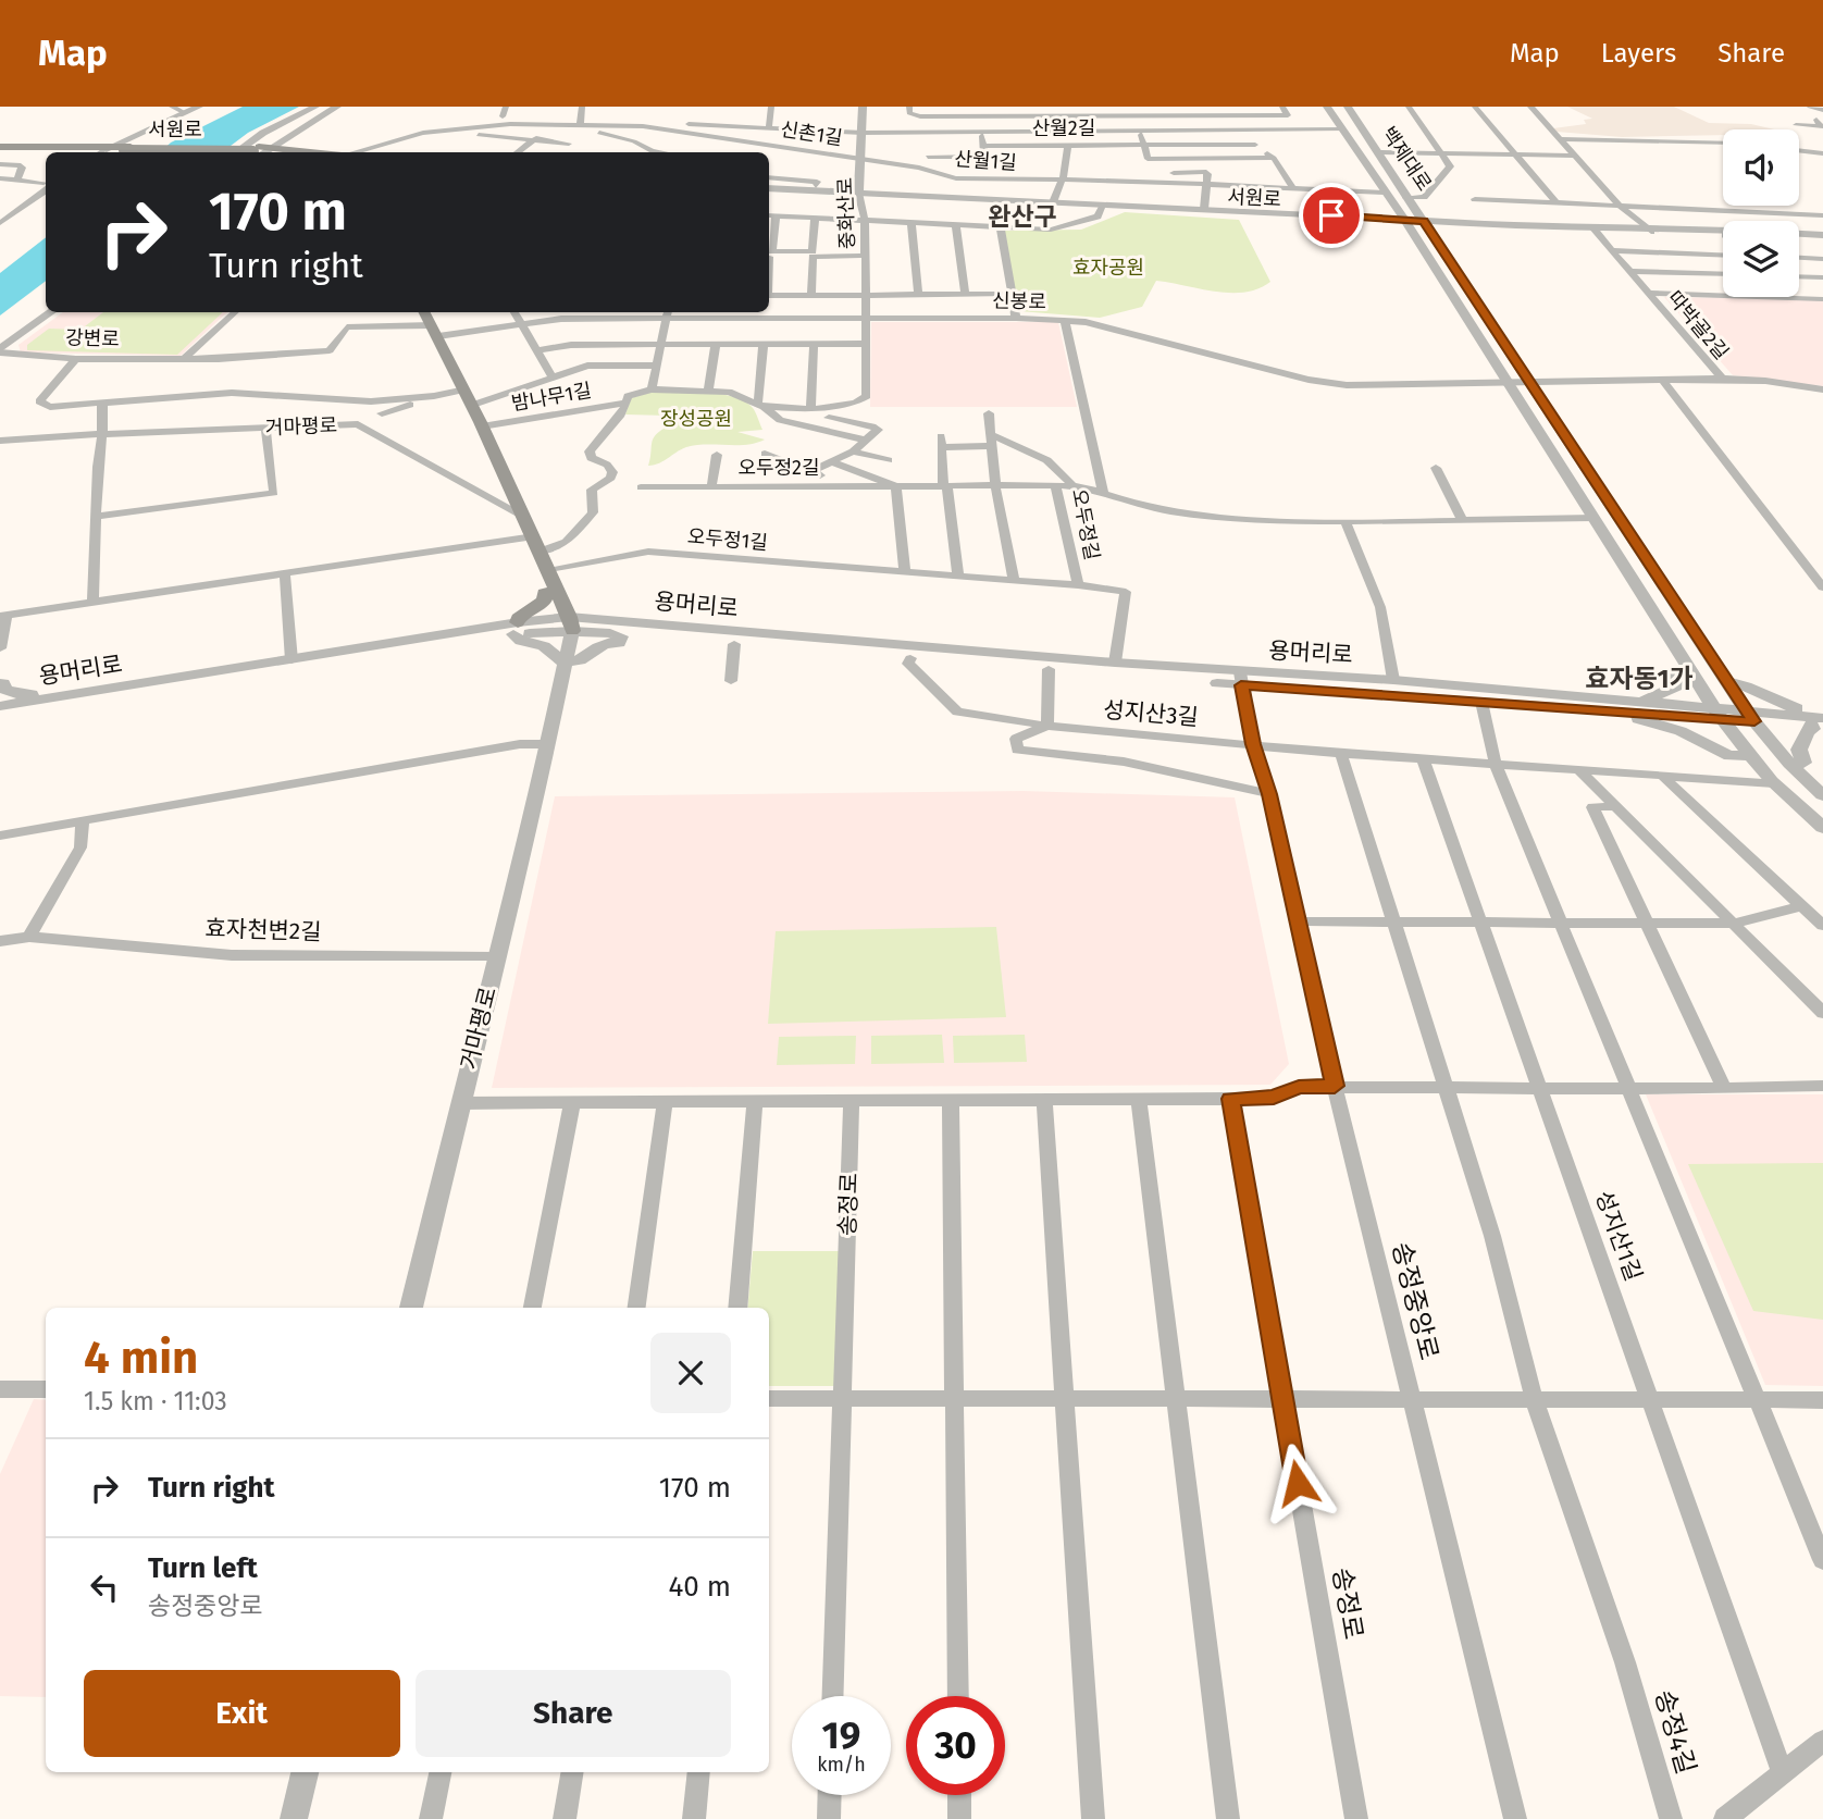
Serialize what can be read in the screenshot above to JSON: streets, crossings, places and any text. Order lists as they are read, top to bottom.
{
  "streets": {
    "main road": ["서원로"],
    "street": [
      "산월2길",
      "신촌1길",
      "백제대로",
      "산월1길",
      "중화산로",
      "신봉로",
      "따박골2길",
      "강변로",
      "밤나무1길",
      "거마평로",
      "오두정2길",
      "오두정길",
      "오두정1길",
      "용머리로",
      "성지산3길",
      "효자천변2길",
      "송정로",
      "성지산1길",
      "송정중앙로",
      "송정4길"
    ]
  },
  "crossings": [
    ["산월2길", "신촌1길"],
    ["산월2길", "백제대로"],
    ["산월2길", "중화산로"],
    ["서원로", "백제대로"],
    ["서원로", "중화산로"],
    ["서원로", "따박골2길"],
    ["신촌1길", "산월1길"],
    ["신촌1길", "중화산로"],
    ["백제대로", "산월1길"],
    ["백제대로", "신봉로"],
    ["백제대로", "용머리로"],
    ["백제대로", "성지산3길"],
    ["산월1길", "중화산로"],
    ["중화산로", "신봉로"],
    ["중화산로", "밤나무1길"],
    ["신봉로", "따박골2길"],
    ["신봉로", "강변로"],
    ["신봉로", "오두정길"],
    ["강변로", "거마평로"],
    ["거마평로", "용머리로"],
    ["거마평로", "효자천변2길"],
    ["오두정2길", "오두정길"],
    ["오두정길", "오두정1길"],
    ["오두정길", "용머리로"],
    ["용머리로", "성지산3길"],
    ["용머리로", "송정중앙로"],
    ["성지산3길", "성지산1길"],
    ["성지산3길", "송정중앙로"]
  ],
  "districts": ["완산구", "효자동1가"],
  "parks": ["효자공원", "장성공원"],
  "page": {
    "header": "Map",
    "nav": ["Map", "Layers", "Share"],
    "turn": ["170 m", "Turn right"],
    "heading": ["4 min", "1.5 km · 11:03"],
    "list": [
      {
        "name": "Turn right",
        "value": "170 m"
      },
      {
        "name": "Turn left",
        "note": "송정중앙로",
        "value": "40 m"
      }
    ],
    "buttons": ["Exit", "Share"],
    "speed": "19 km/h",
    "limit": "30"
  }
}
